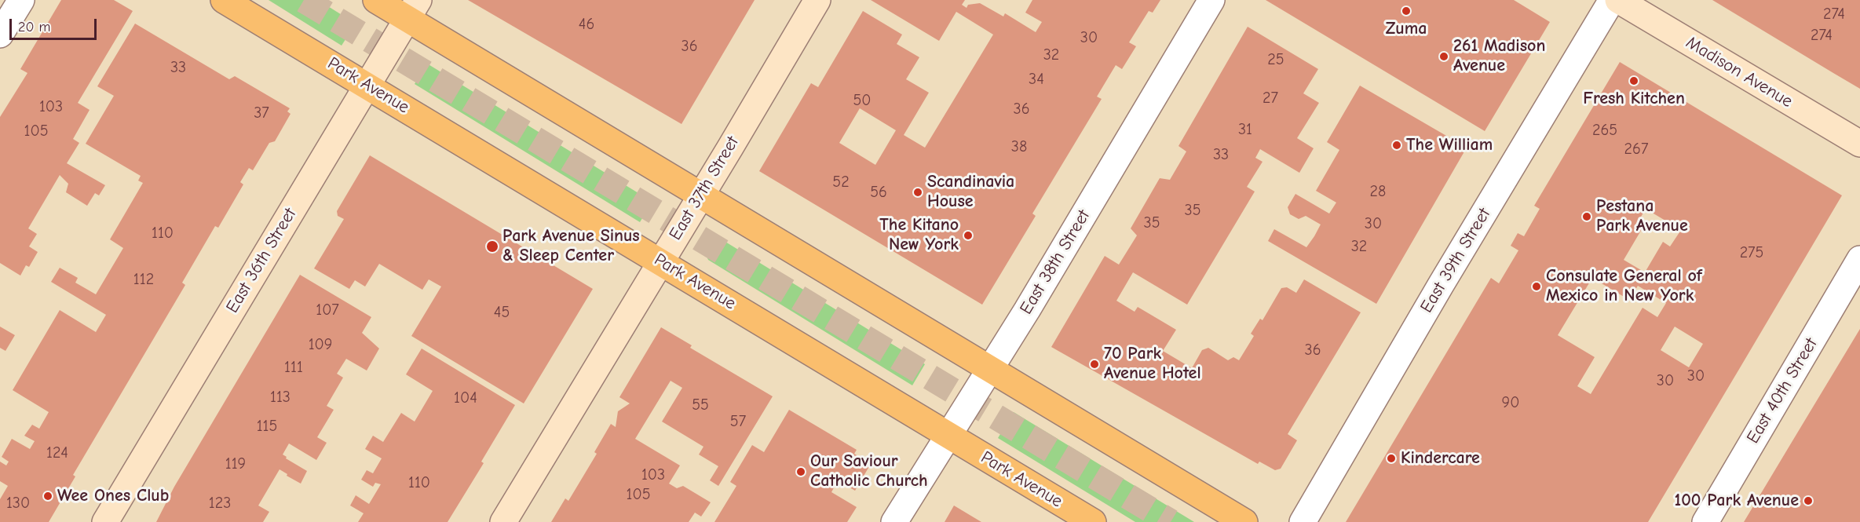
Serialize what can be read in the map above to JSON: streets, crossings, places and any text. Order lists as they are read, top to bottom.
{
  "streets": {
    "main road": [
      "Madison Avenue",
      "Park Avenue",
      "East 37th Street",
      "East 36th Street"
    ],
    "street": ["East 39th Street", "East 38th Street", "East 40th Street"]
  },
  "crossings": [
    ["Park Avenue", "East 37th Street"],
    ["Park Avenue", "East 36th Street"],
    ["Park Avenue", "East 38th Street"]
  ],
  "places": [
    "Zuma",
    "261 Madison Avenue",
    "Fresh Kitchen",
    "The William",
    "Scandinavia House",
    "Pestana Park Avenue",
    "The Kitano New York",
    "Park Avenue Sinus & Sleep Center",
    "Consulate General of Mexico in New York",
    "70 Park Avenue Hotel",
    "Kindercare",
    "Our Saviour Catholic Church",
    "Wee Ones Club",
    "100 Park Avenue"
  ],
  "house_numbers": [
    "274",
    "46",
    "274",
    "30",
    "36",
    "32",
    "25",
    "33",
    "34",
    "27",
    "50",
    "103",
    "36",
    "37",
    "31",
    "265",
    "105",
    "38",
    "267",
    "33",
    "52",
    "28",
    "56",
    "35",
    "35",
    "30",
    "110",
    "32",
    "275",
    "112",
    "107",
    "45",
    "109",
    "36",
    "111",
    "30",
    "30",
    "113",
    "104",
    "90",
    "55",
    "57",
    "115",
    "124",
    "119",
    "103",
    "110",
    "105",
    "130",
    "123"
  ],
  "scale_bar": "20 m"
}
